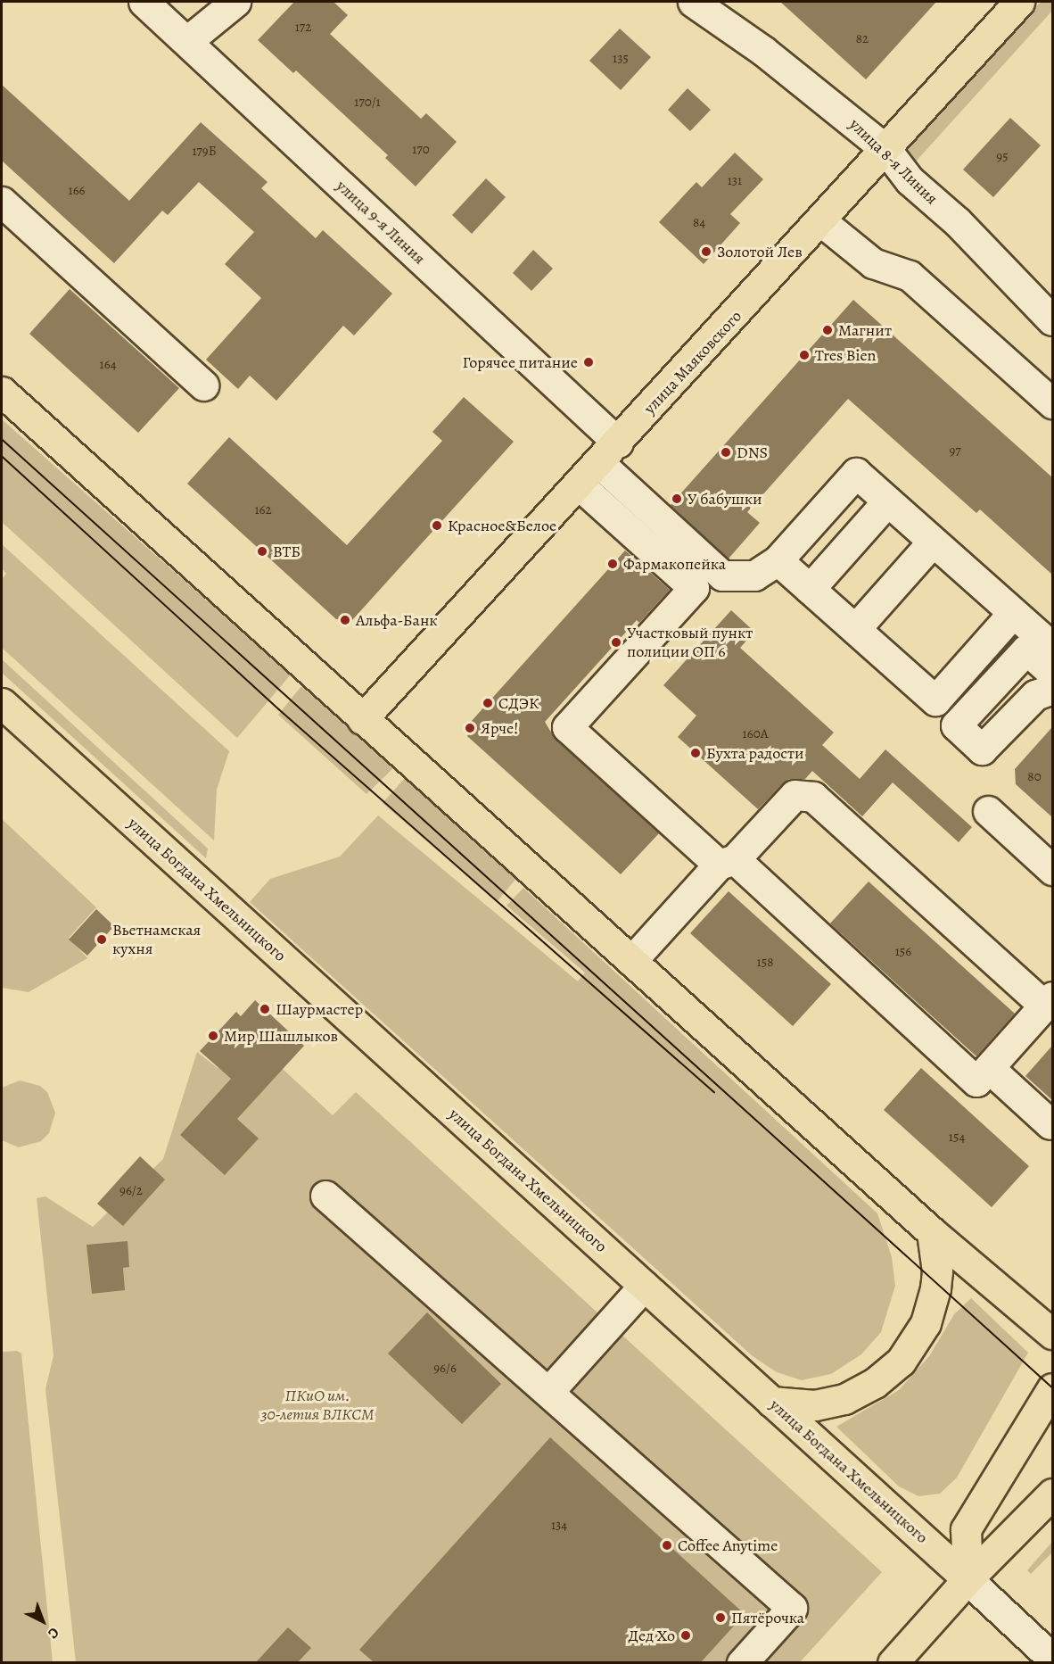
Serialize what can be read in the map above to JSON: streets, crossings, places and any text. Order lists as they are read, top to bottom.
{
  "streets": {
    "main road": ["улица Маяковского", "улица Богдана Хмельницкого"],
    "street": ["улица 8-я Линия", "улица 9-я Линия"]
  },
  "crossings": [
    ["улица 8-я Линия", "улица Маяковского"],
    ["улица 9-я Линия", "улица Маяковского"]
  ],
  "parks": ["ПКиО им. 30-летия ВЛКСМ"],
  "places": [
    "Золотой Лев",
    "Магнит",
    "Tres Bien",
    "Горячее питание",
    "DNS",
    "У бабушки",
    "Красное&Белое",
    "ВТБ",
    "Фармакопейка",
    "Альфа-Банк",
    "Участковый пункт полиции ОП 6",
    "СДЭК",
    "Ярче!",
    "Бухта радости",
    "Вьетнамская кухня",
    "Шаурмастер",
    "Мир Шашлыков",
    "Coffee Anytime",
    "Пятёрочка",
    "Дед Хо"
  ],
  "house_numbers": [
    "172",
    "82",
    "135",
    "170/1",
    "170",
    "179Б",
    "95",
    "131",
    "166",
    "84",
    "164",
    "97",
    "162",
    "160А",
    "80",
    "156",
    "158",
    "154",
    "96/2",
    "96/6",
    "134"
  ],
  "north": "bottom right"
}
